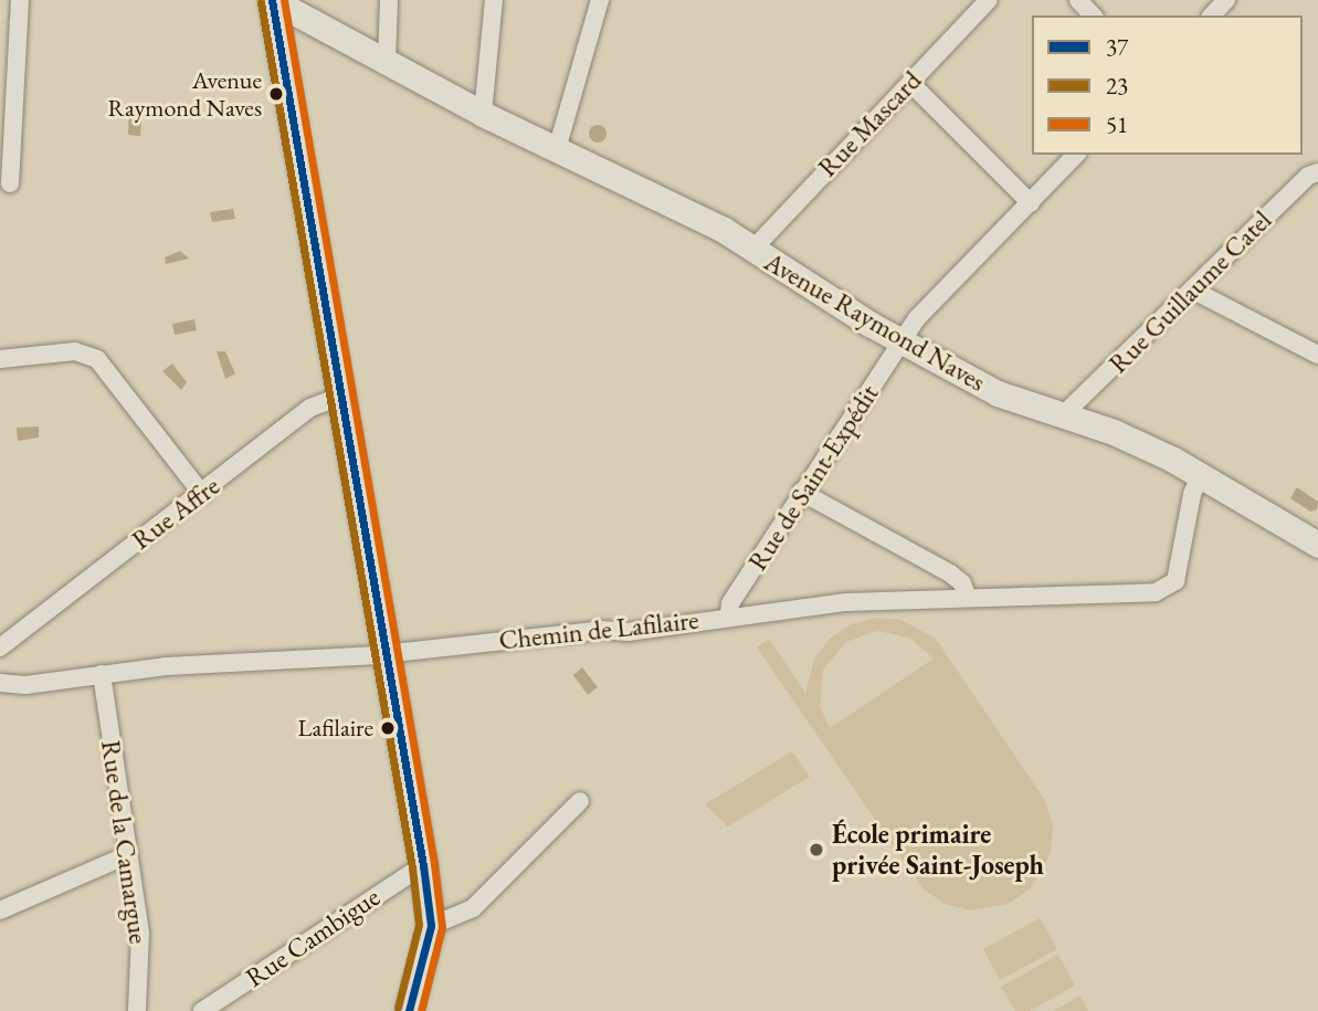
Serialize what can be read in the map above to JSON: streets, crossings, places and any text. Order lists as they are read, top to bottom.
{
  "streets": {
    "street": [
      "Rue Mascard",
      "Rue Guillaume Catel",
      "Avenue Raymond Naves",
      "Rue de Saint-Expédit",
      "Rue Affre",
      "Chemin de Lafilaire",
      "Rue de la Camargue",
      "Rue Cambigue"
    ]
  },
  "crossings": [
    ["Rue Mascard", "Avenue Raymond Naves"],
    ["Rue Guillaume Catel", "Avenue Raymond Naves"],
    ["Avenue Raymond Naves", "Rue de Saint-Expédit"],
    ["Avenue Raymond Naves", "Chemin de Lafilaire"],
    ["Rue de Saint-Expédit", "Chemin de Lafilaire"],
    ["Chemin de Lafilaire", "Rue de la Camargue"]
  ],
  "places": ["Avenue Raymond Naves", "Lafilaire", "École primaire privée Saint-Joseph"],
  "lines": ["transit line 37", "transit line 51", "transit line 23"],
  "legend": ["37", "23", "51"]
}
